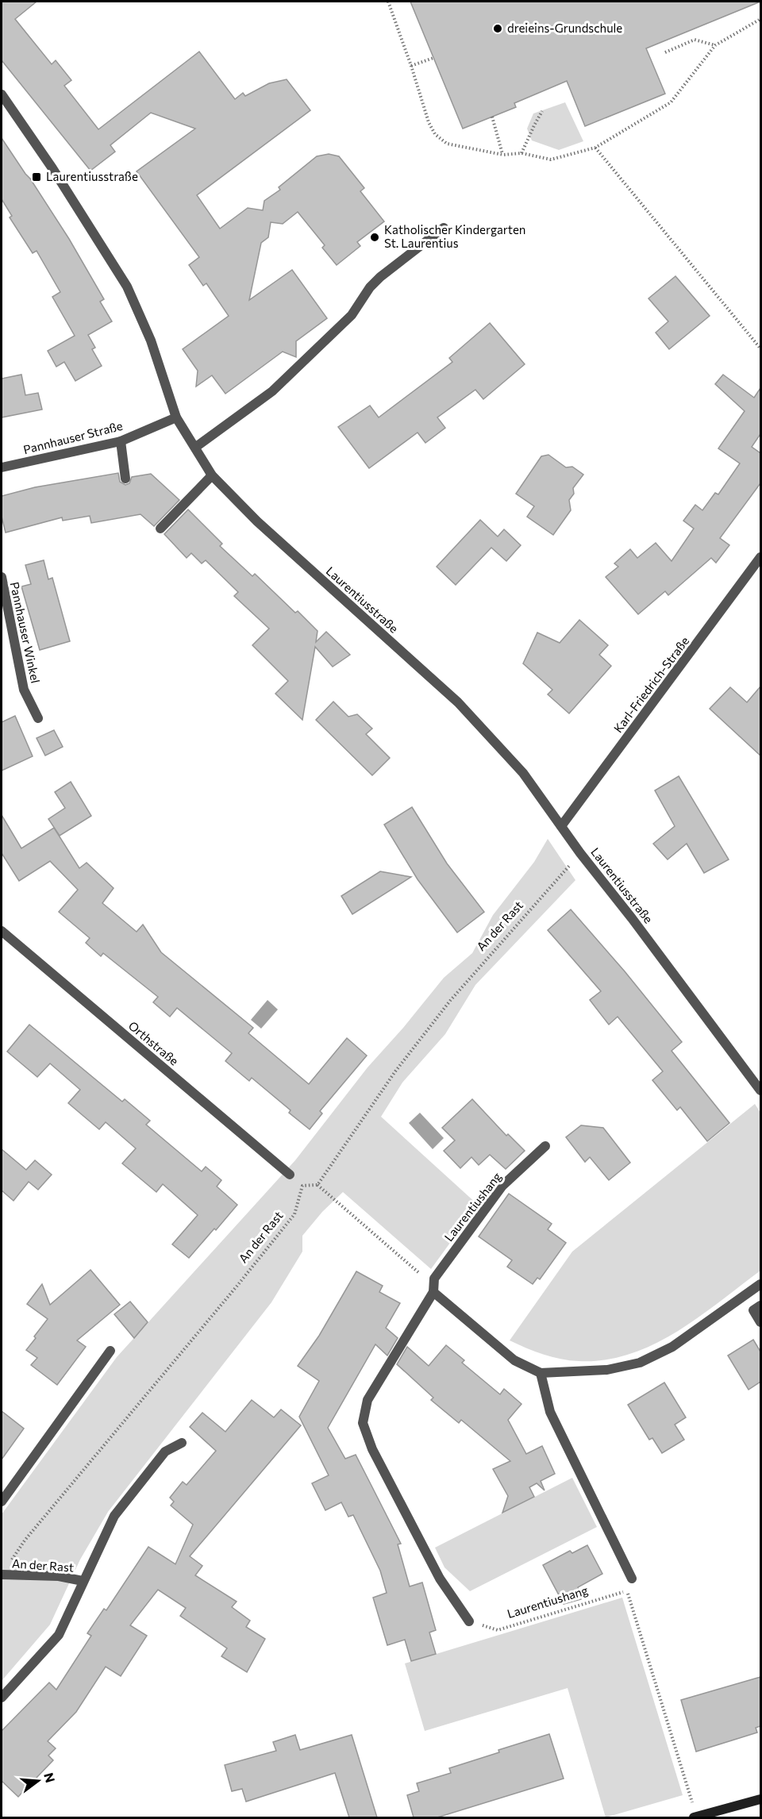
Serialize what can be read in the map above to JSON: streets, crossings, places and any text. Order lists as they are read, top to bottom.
{
  "streets": {
    "street": [
      "Pannhauser Straße",
      "Laurentiusstraße",
      "Pannhauser Winkel",
      "Karl-Friedrich-Straße",
      "An der Rast",
      "Orthstraße",
      "Laurentiushang"
    ]
  },
  "crossings": [
    ["Pannhauser Straße", "Laurentiusstraße"],
    ["Laurentiusstraße", "Karl-Friedrich-Straße"],
    ["Laurentiusstraße", "An der Rast"]
  ],
  "places": {
    "other": ["dreieins-Grundschule", "Katholischer Kindergarten St. Laurentius"],
    "transit": ["Laurentiusstraße"]
  },
  "north": "right"
}
